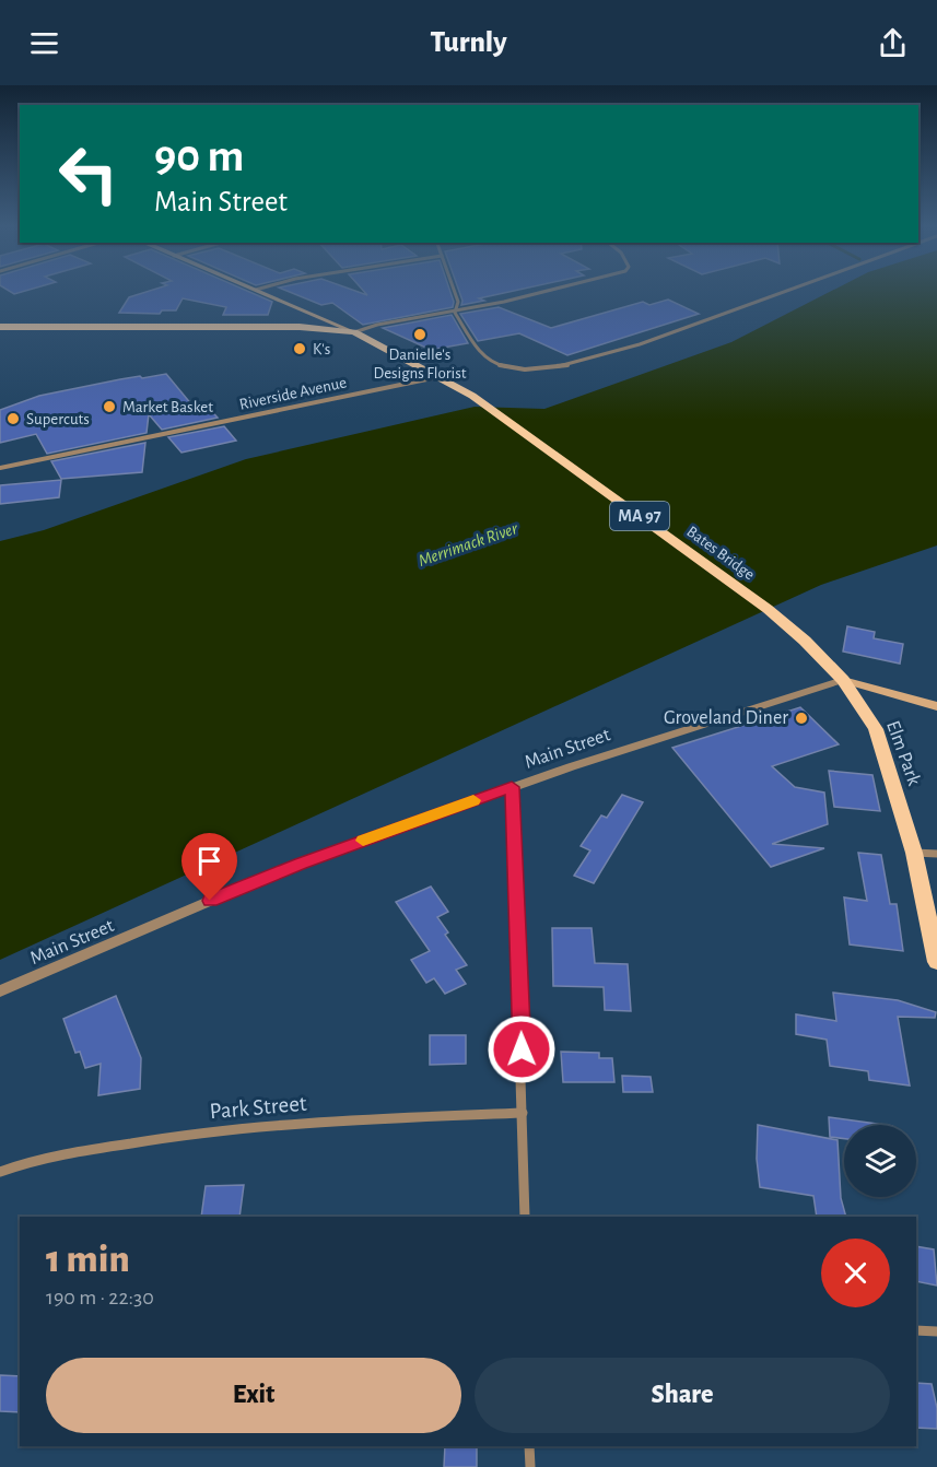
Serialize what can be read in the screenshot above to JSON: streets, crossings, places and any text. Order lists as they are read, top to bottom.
{
  "streets": {
    "main road": ["MA 97", "Bates Bridge", "Elm Park"],
    "street": ["Riverside Avenue", "Main Street", "Park Street"]
  },
  "crossings": [
    ["Riverside Avenue", "MA 97"],
    ["Riverside Avenue", "Bates Bridge"],
    ["MA 97", "Bates Bridge"],
    ["Bates Bridge", "Main Street"],
    ["Bates Bridge", "Elm Park"],
    ["Main Street", "Elm Park"]
  ],
  "water": ["Merrimack River"],
  "places": [
    "Danielle's Designs Florist",
    "K's",
    "Market Basket",
    "Supercuts",
    "Groveland Diner"
  ],
  "page": {
    "header": "Turnly",
    "turn": ["90 m", "Main Street"],
    "heading": ["1 min", "190 m · 22:30"],
    "buttons": ["Exit", "Share"]
  }
}
